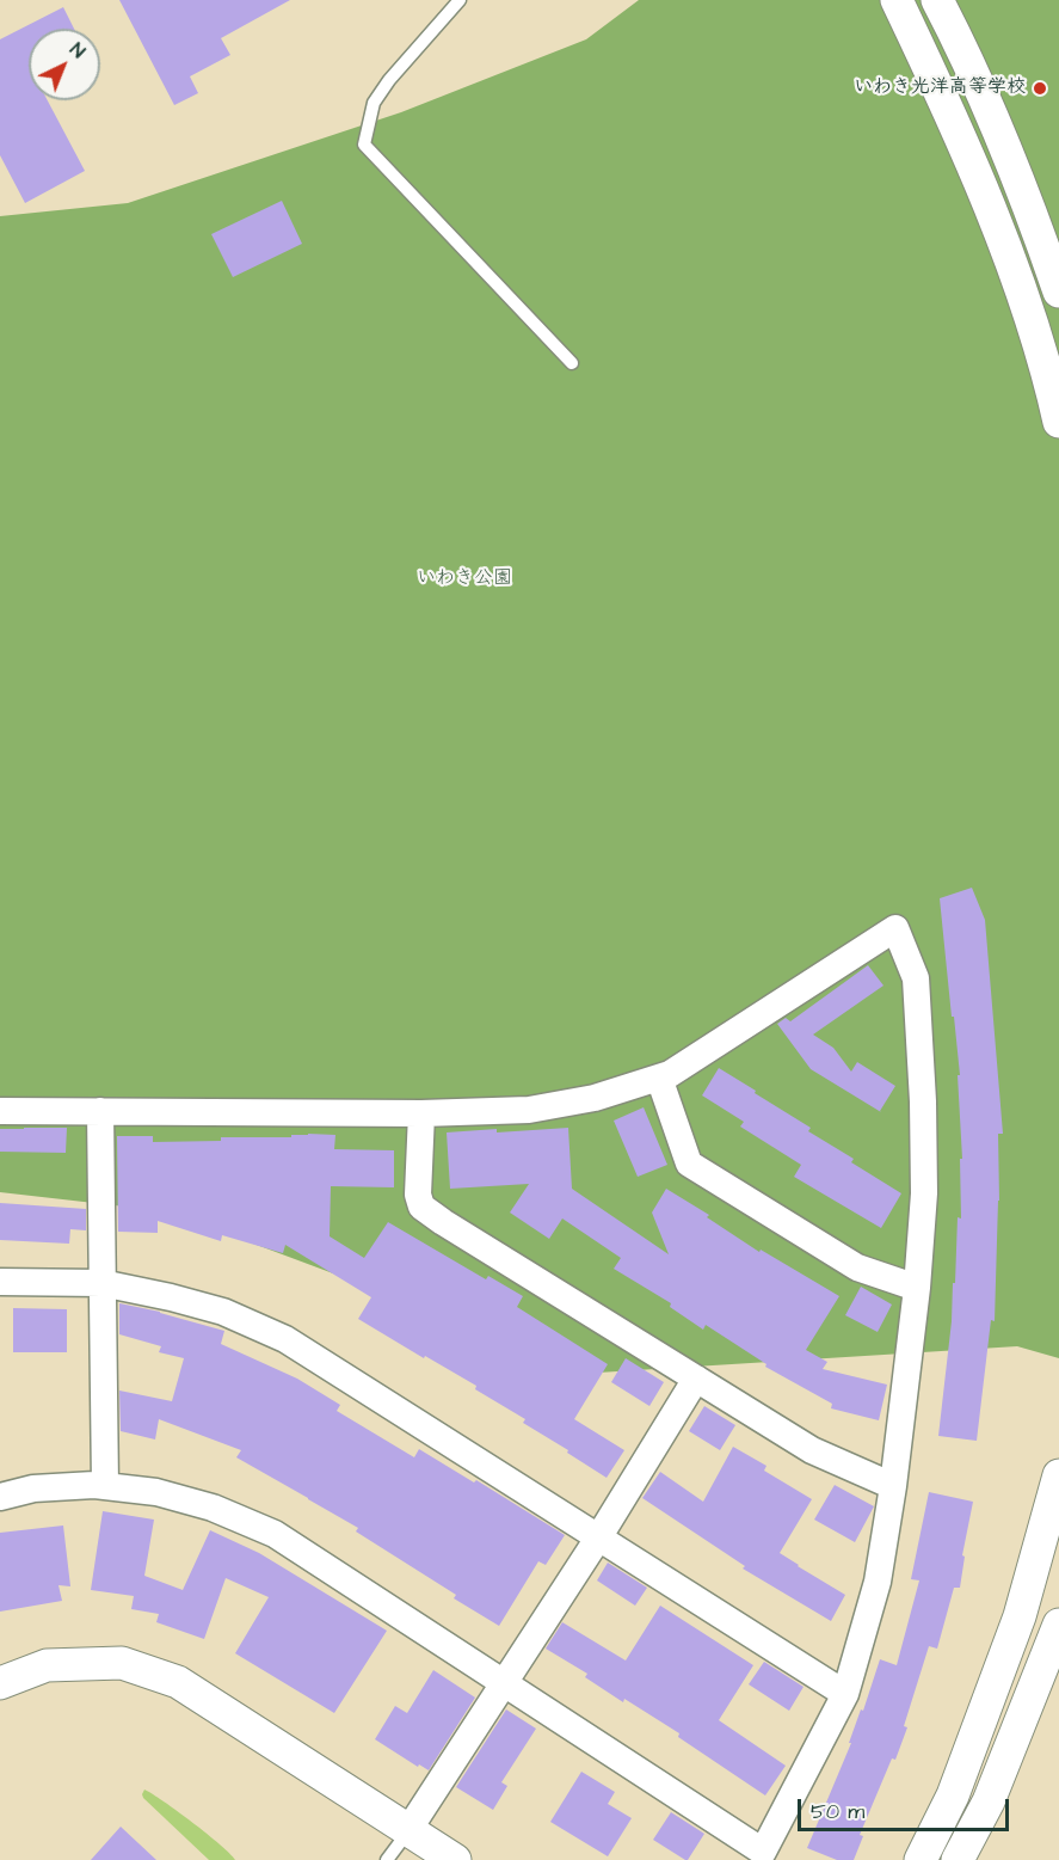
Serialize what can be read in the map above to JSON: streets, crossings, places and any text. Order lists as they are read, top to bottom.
{
  "parks": ["いわき公園"],
  "places": ["いわき光洋高等学校"],
  "scale_bar": "50 m",
  "north": "top right"
}
